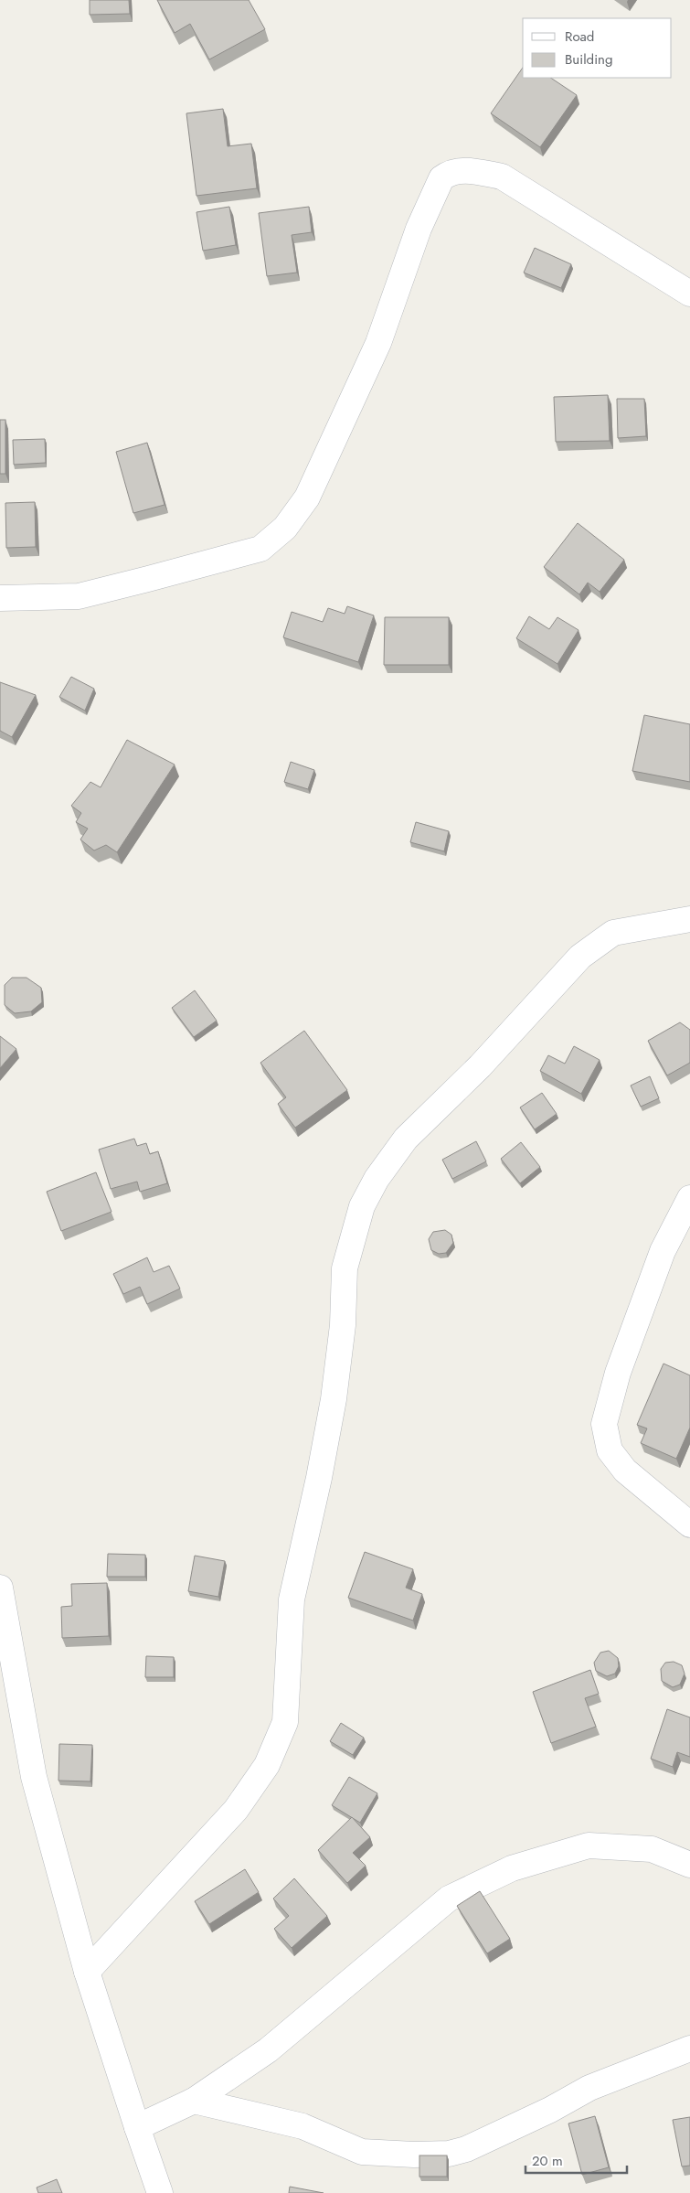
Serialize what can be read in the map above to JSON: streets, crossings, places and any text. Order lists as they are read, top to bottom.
{
  "legend": ["Road", "Building"],
  "scale_bar": "20 m"
}
